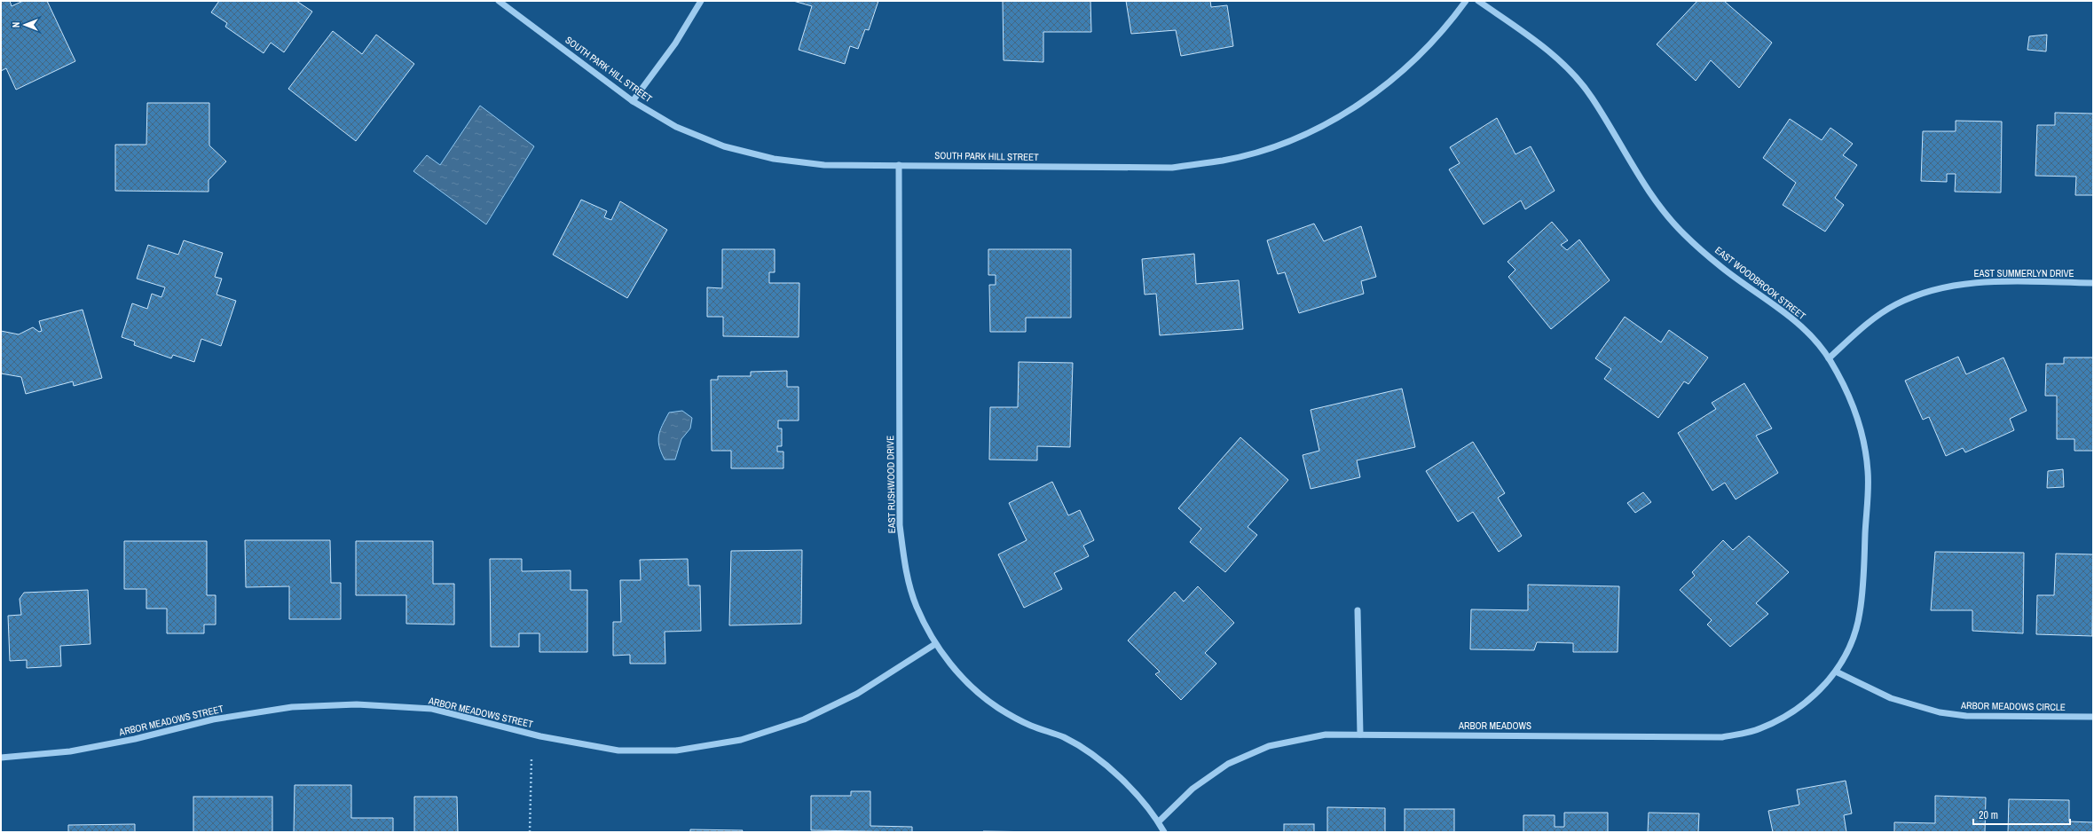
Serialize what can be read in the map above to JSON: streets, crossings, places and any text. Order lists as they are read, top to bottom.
{
  "streets": {
    "street": [
      "SOUTH PARK HILL STREET",
      "EAST SUMMERLYN DRIVE",
      "EAST WOODBROOK STREET",
      "EAST RUSHWOOD DRIVE",
      "ARBOR MEADOWS CIRCLE",
      "ARBOR MEADOWS STREET",
      "ARBOR MEADOWS"
    ]
  },
  "crossings": [
    ["SOUTH PARK HILL STREET", "EAST RUSHWOOD DRIVE"],
    ["EAST SUMMERLYN DRIVE", "EAST WOODBROOK STREET"],
    ["EAST WOODBROOK STREET", "ARBOR MEADOWS CIRCLE"],
    ["EAST WOODBROOK STREET", "ARBOR MEADOWS"],
    ["EAST RUSHWOOD DRIVE", "ARBOR MEADOWS STREET"],
    ["EAST RUSHWOOD DRIVE", "ARBOR MEADOWS"],
    ["ARBOR MEADOWS CIRCLE", "ARBOR MEADOWS"]
  ],
  "scale_bar": "20 m",
  "north": "left"
}
